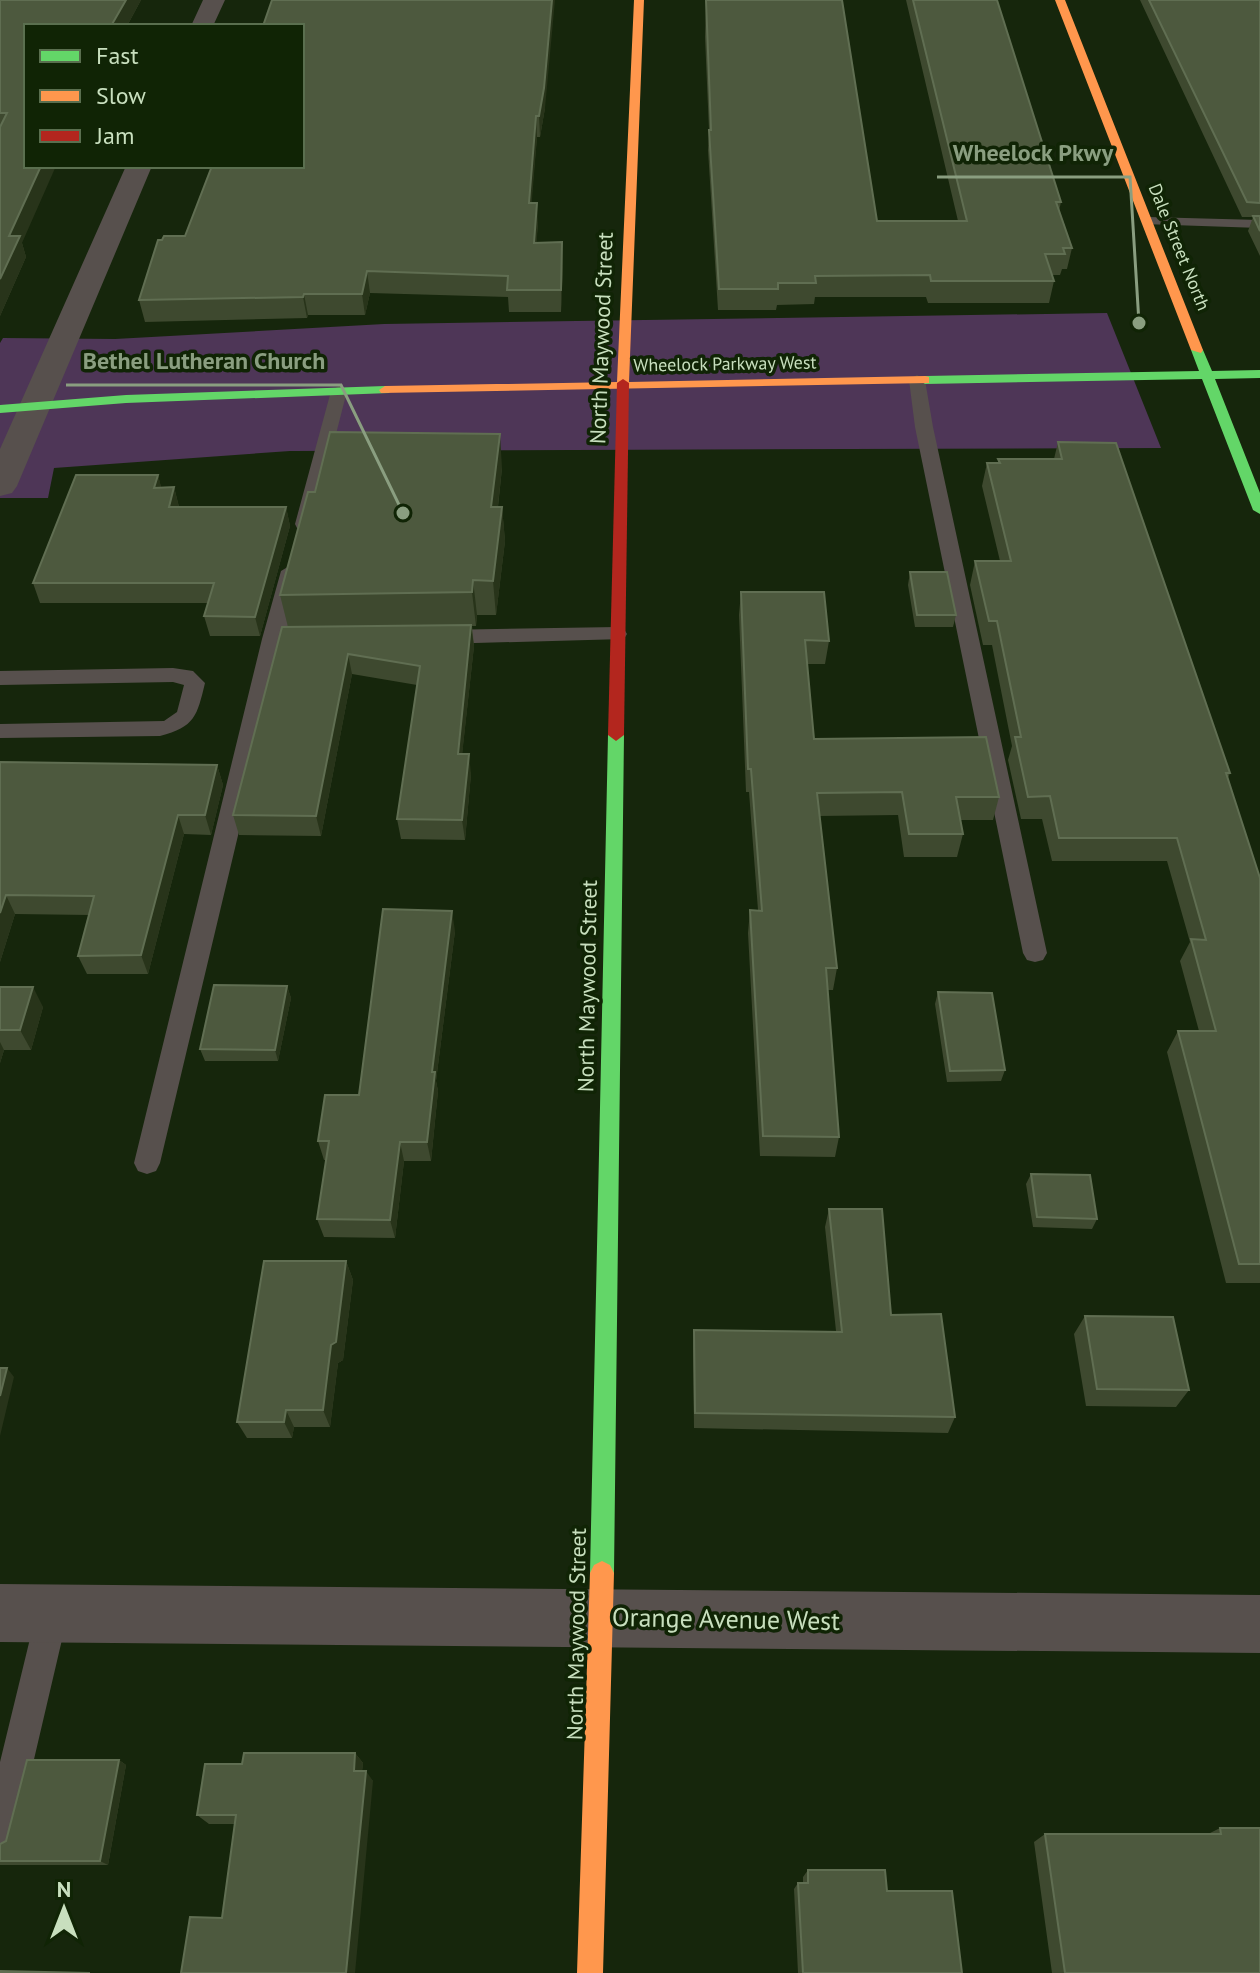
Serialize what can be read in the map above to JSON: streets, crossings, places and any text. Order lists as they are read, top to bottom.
{
  "streets": {
    "street": [
      "Dale Street North",
      "North Maywood Street",
      "Wheelock Parkway West",
      "Orange Avenue West"
    ]
  },
  "crossings": [
    ["Dale Street North", "Wheelock Parkway West"],
    ["North Maywood Street", "Wheelock Parkway West"],
    ["North Maywood Street", "Orange Avenue West"]
  ],
  "places": ["Wheelock Pkwy", "Bethel Lutheran Church"],
  "legend": ["Fast", "Slow", "Jam"],
  "north": "top"
}
